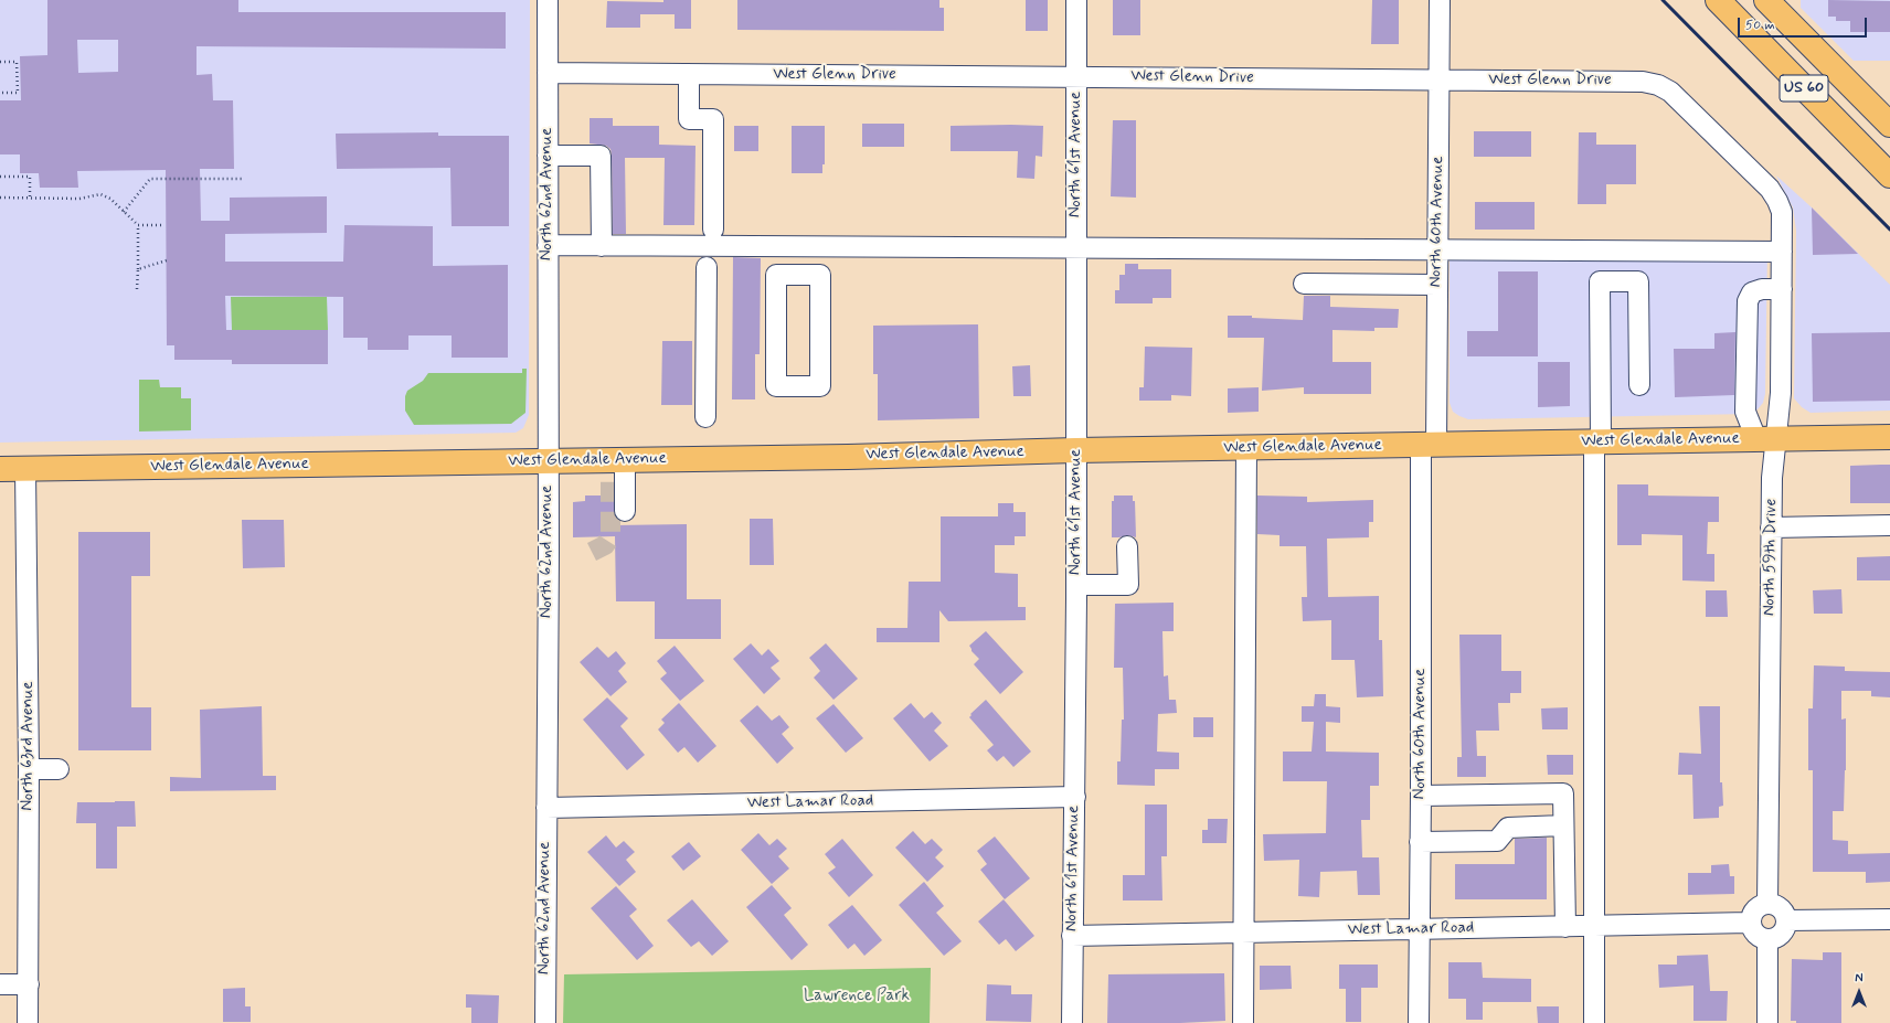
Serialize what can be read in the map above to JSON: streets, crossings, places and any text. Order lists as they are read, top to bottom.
{
  "streets": {
    "main road": ["US 60", "West Glendale Avenue"],
    "street": [
      "West Glenn Drive",
      "North 61st Avenue",
      "North 62nd Avenue",
      "North 60th Avenue",
      "North 59th Drive",
      "North 63rd Avenue",
      "West Lamar Road"
    ]
  },
  "crossings": [
    ["West Glenn Drive", "North 61st Avenue"],
    ["West Glenn Drive", "North 62nd Avenue"],
    ["West Glenn Drive", "North 60th Avenue"],
    ["West Glenn Drive", "North 59th Drive"],
    ["North 61st Avenue", "West Glendale Avenue"],
    ["North 61st Avenue", "West Lamar Road"],
    ["North 62nd Avenue", "West Glendale Avenue"],
    ["North 62nd Avenue", "West Lamar Road"],
    ["North 60th Avenue", "West Glendale Avenue"],
    ["North 60th Avenue", "West Lamar Road"],
    ["West Glendale Avenue", "North 59th Drive"],
    ["West Glendale Avenue", "North 63rd Avenue"],
    ["North 59th Drive", "West Lamar Road"]
  ],
  "parks": ["Lawrence Park"],
  "scale_bar": "50 m",
  "north": "top"
}
